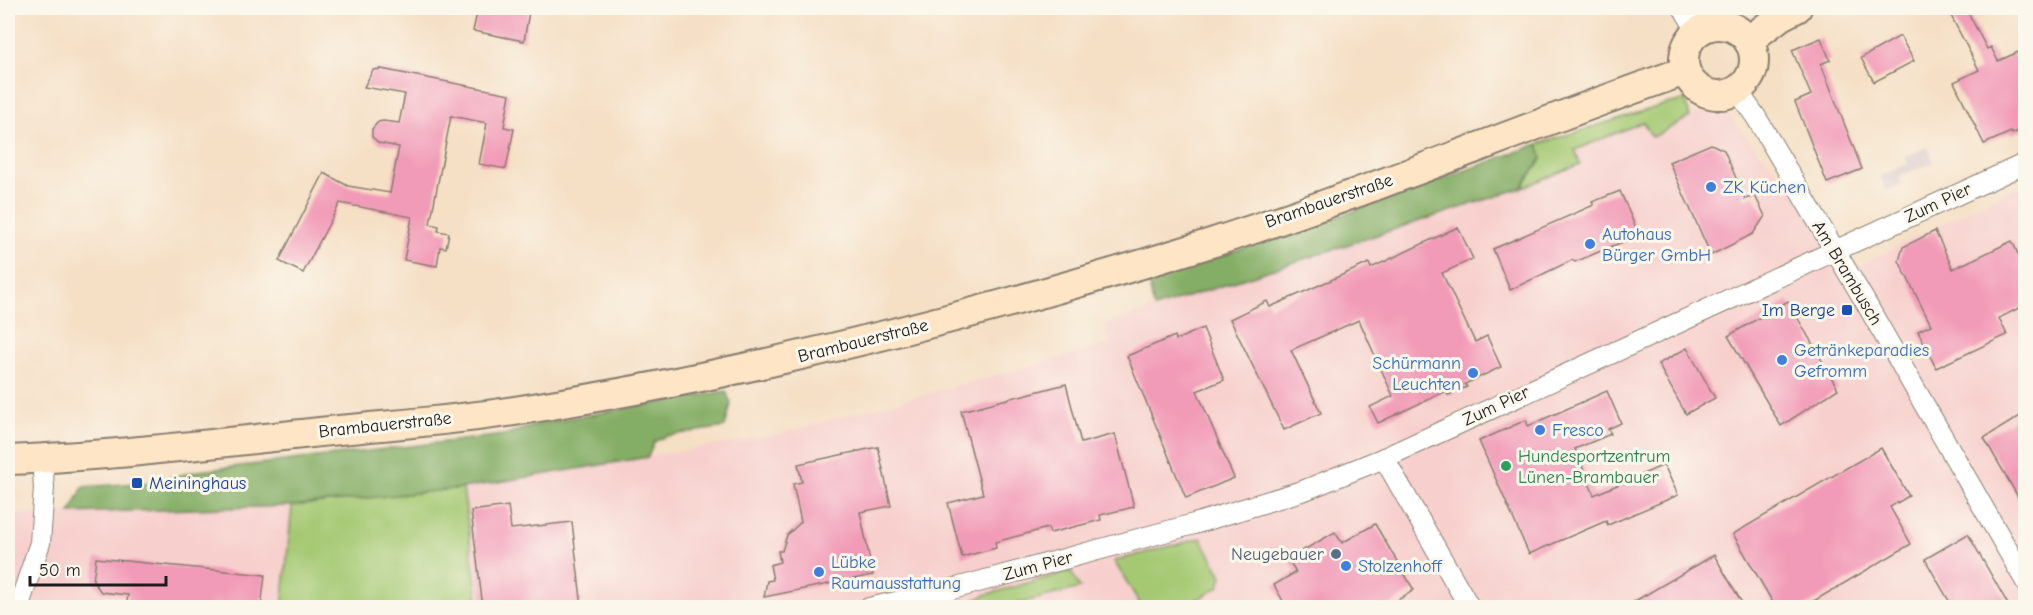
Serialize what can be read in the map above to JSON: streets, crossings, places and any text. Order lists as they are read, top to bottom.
{
  "streets": {
    "main road": ["Brambauerstraße"],
    "street": ["Zum Pier", "Am Brambusch"]
  },
  "crossings": [
    ["Brambauerstraße", "Am Brambusch"],
    ["Zum Pier", "Am Brambusch"]
  ],
  "places": {
    "other": [
      "ZK Küchen",
      "Autohaus Bürger GmbH",
      "Getränkeparadies Gefromm",
      "Schürmann Leuchten",
      "Fresco",
      "Hundesportzentrum Lünen-Brambauer",
      "Neugebauer",
      "Stolzenhoff",
      "Lübke Raumausstattung"
    ],
    "transit": ["Im Berge", "Meininghaus"]
  },
  "scale_bar": "50 m"
}
